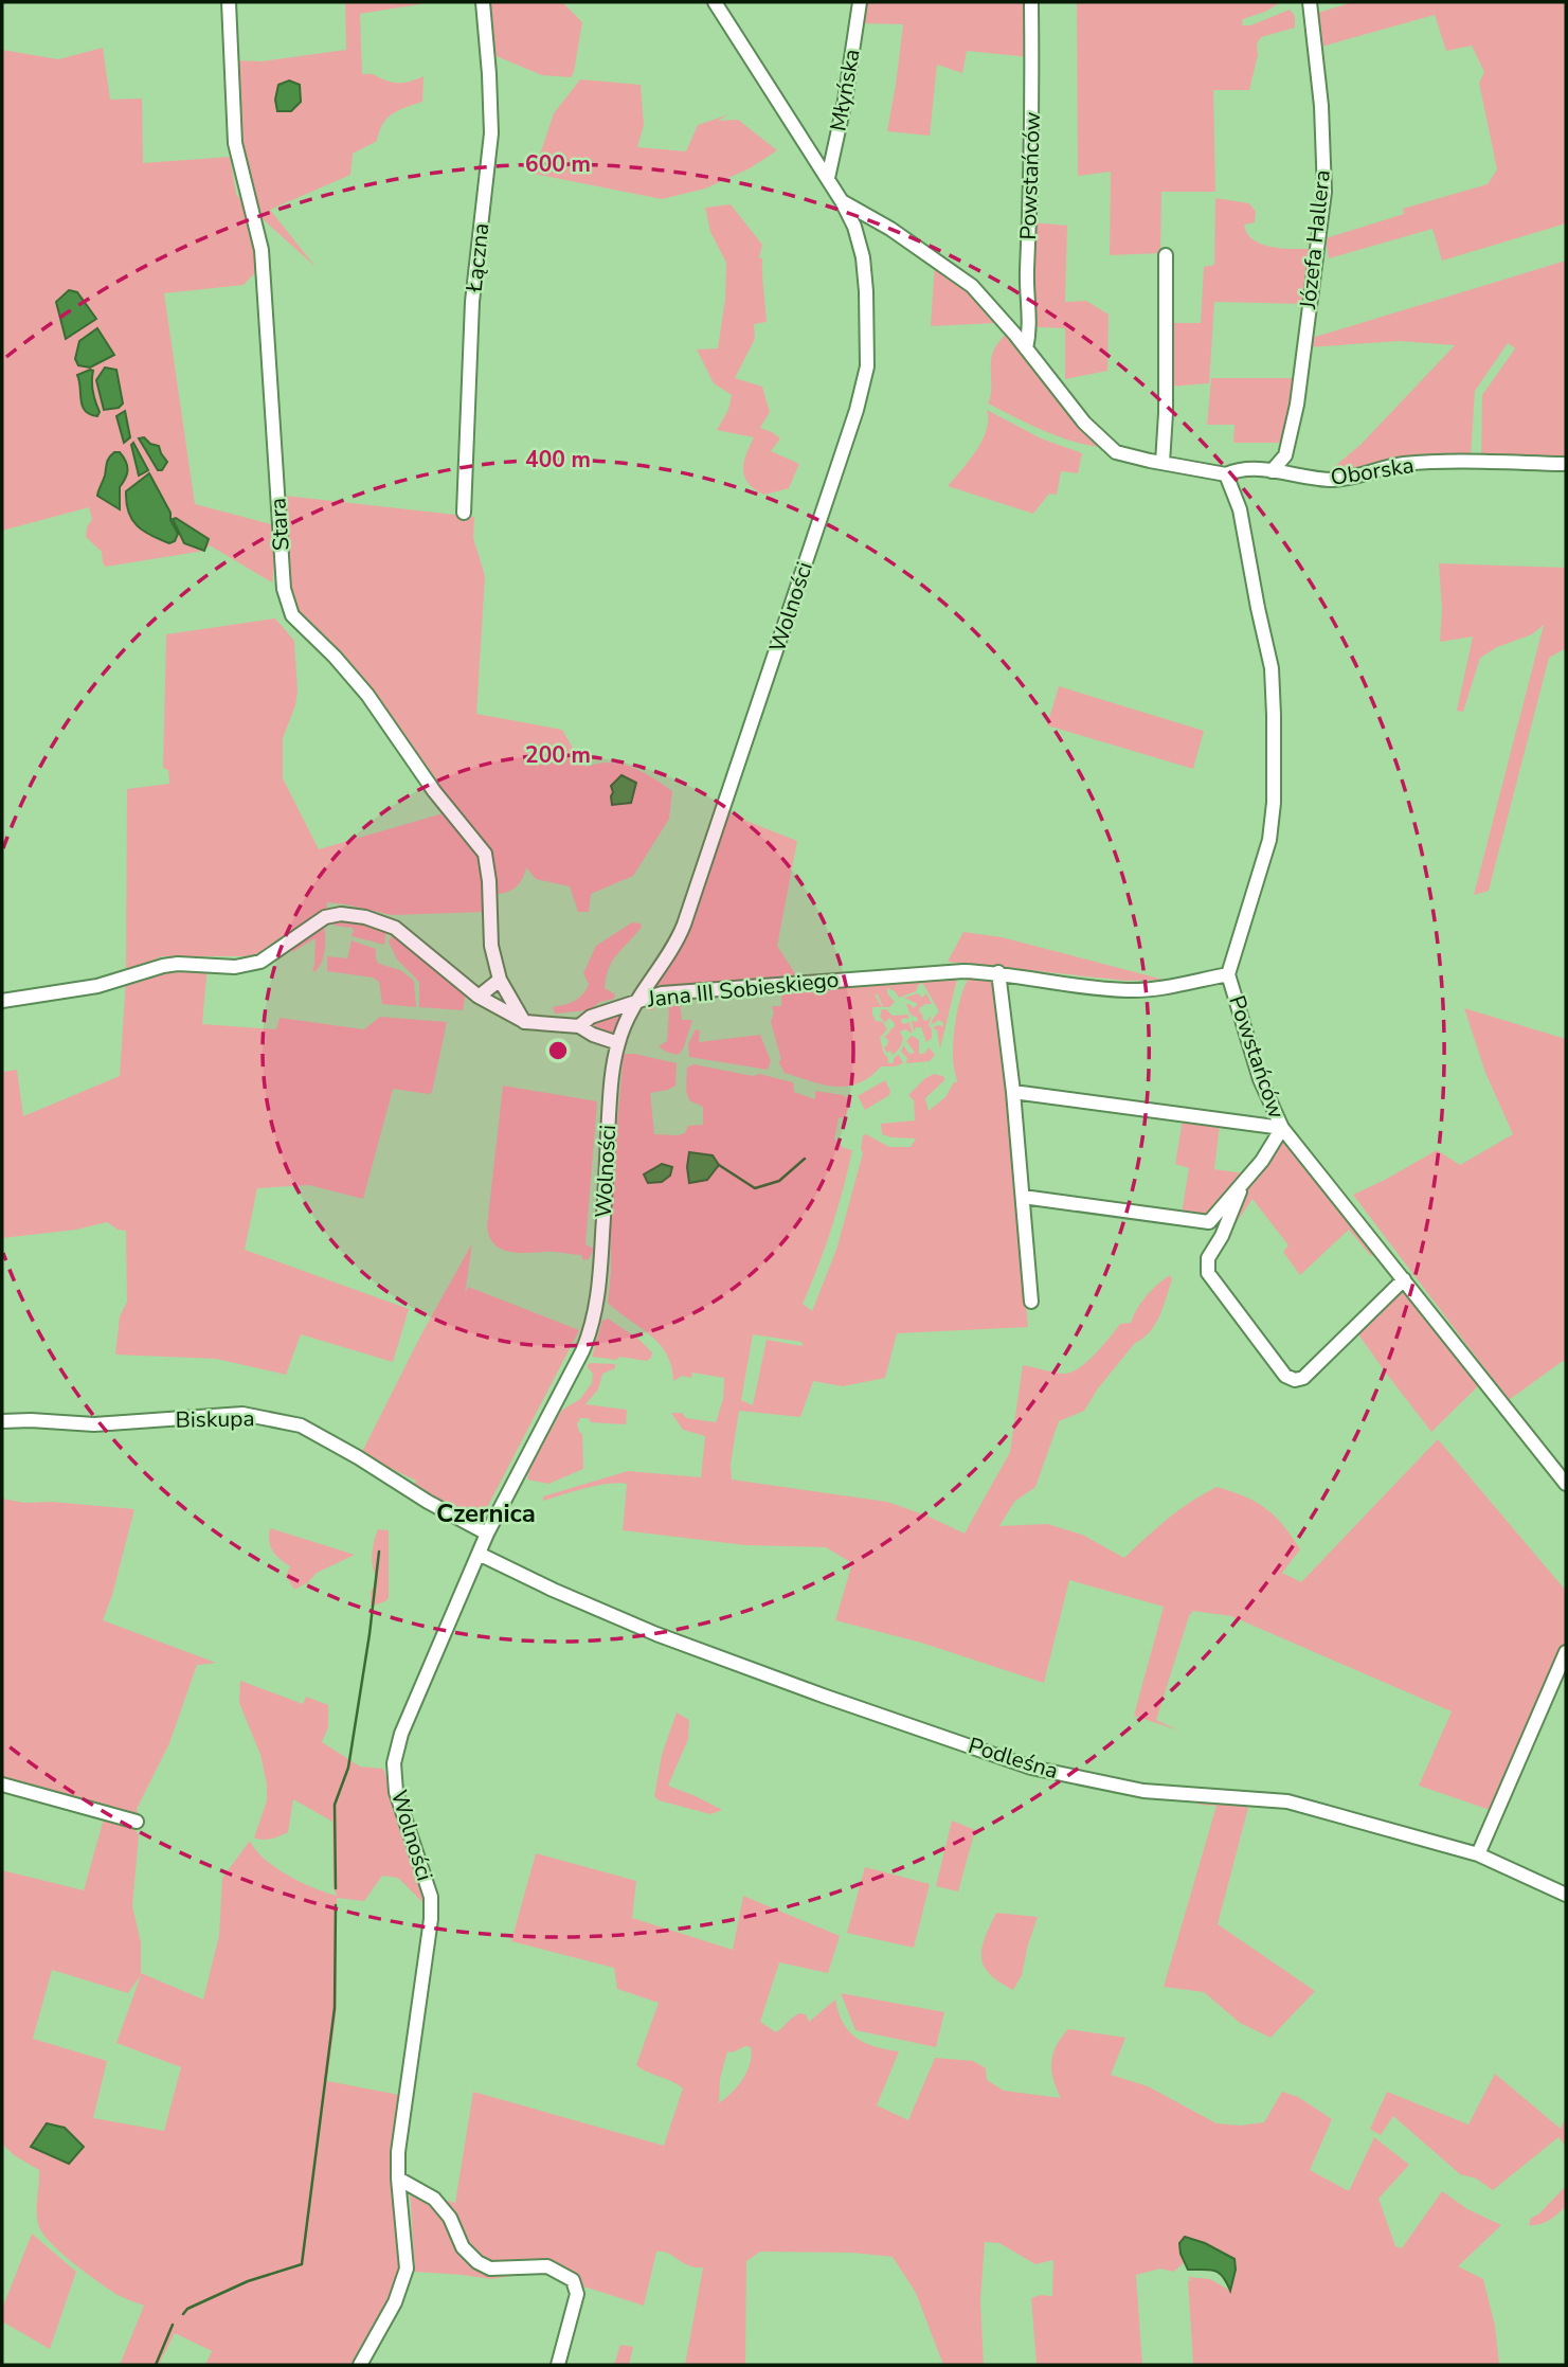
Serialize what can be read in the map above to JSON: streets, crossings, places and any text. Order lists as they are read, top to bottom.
{
  "streets": {
    "street": [
      "Młyńska",
      "Powstańców",
      "Józefa Hallera",
      "Łączna",
      "Oborska",
      "Stara",
      "Wolności",
      "Jana III Sobieskiego",
      "Biskupa",
      "Podleśna"
    ]
  },
  "crossings": [
    ["Młyńska", "Wolności"],
    ["Powstańców", "Oborska"],
    ["Powstańców", "Jana III Sobieskiego"],
    ["Józefa Hallera", "Oborska"],
    ["Stara", "Jana III Sobieskiego"],
    ["Wolności", "Jana III Sobieskiego"],
    ["Wolności", "Biskupa"],
    ["Wolności", "Podleśna"]
  ],
  "districts": ["Czernica"],
  "rings": ["600 m", "400 m", "200 m"]
}
